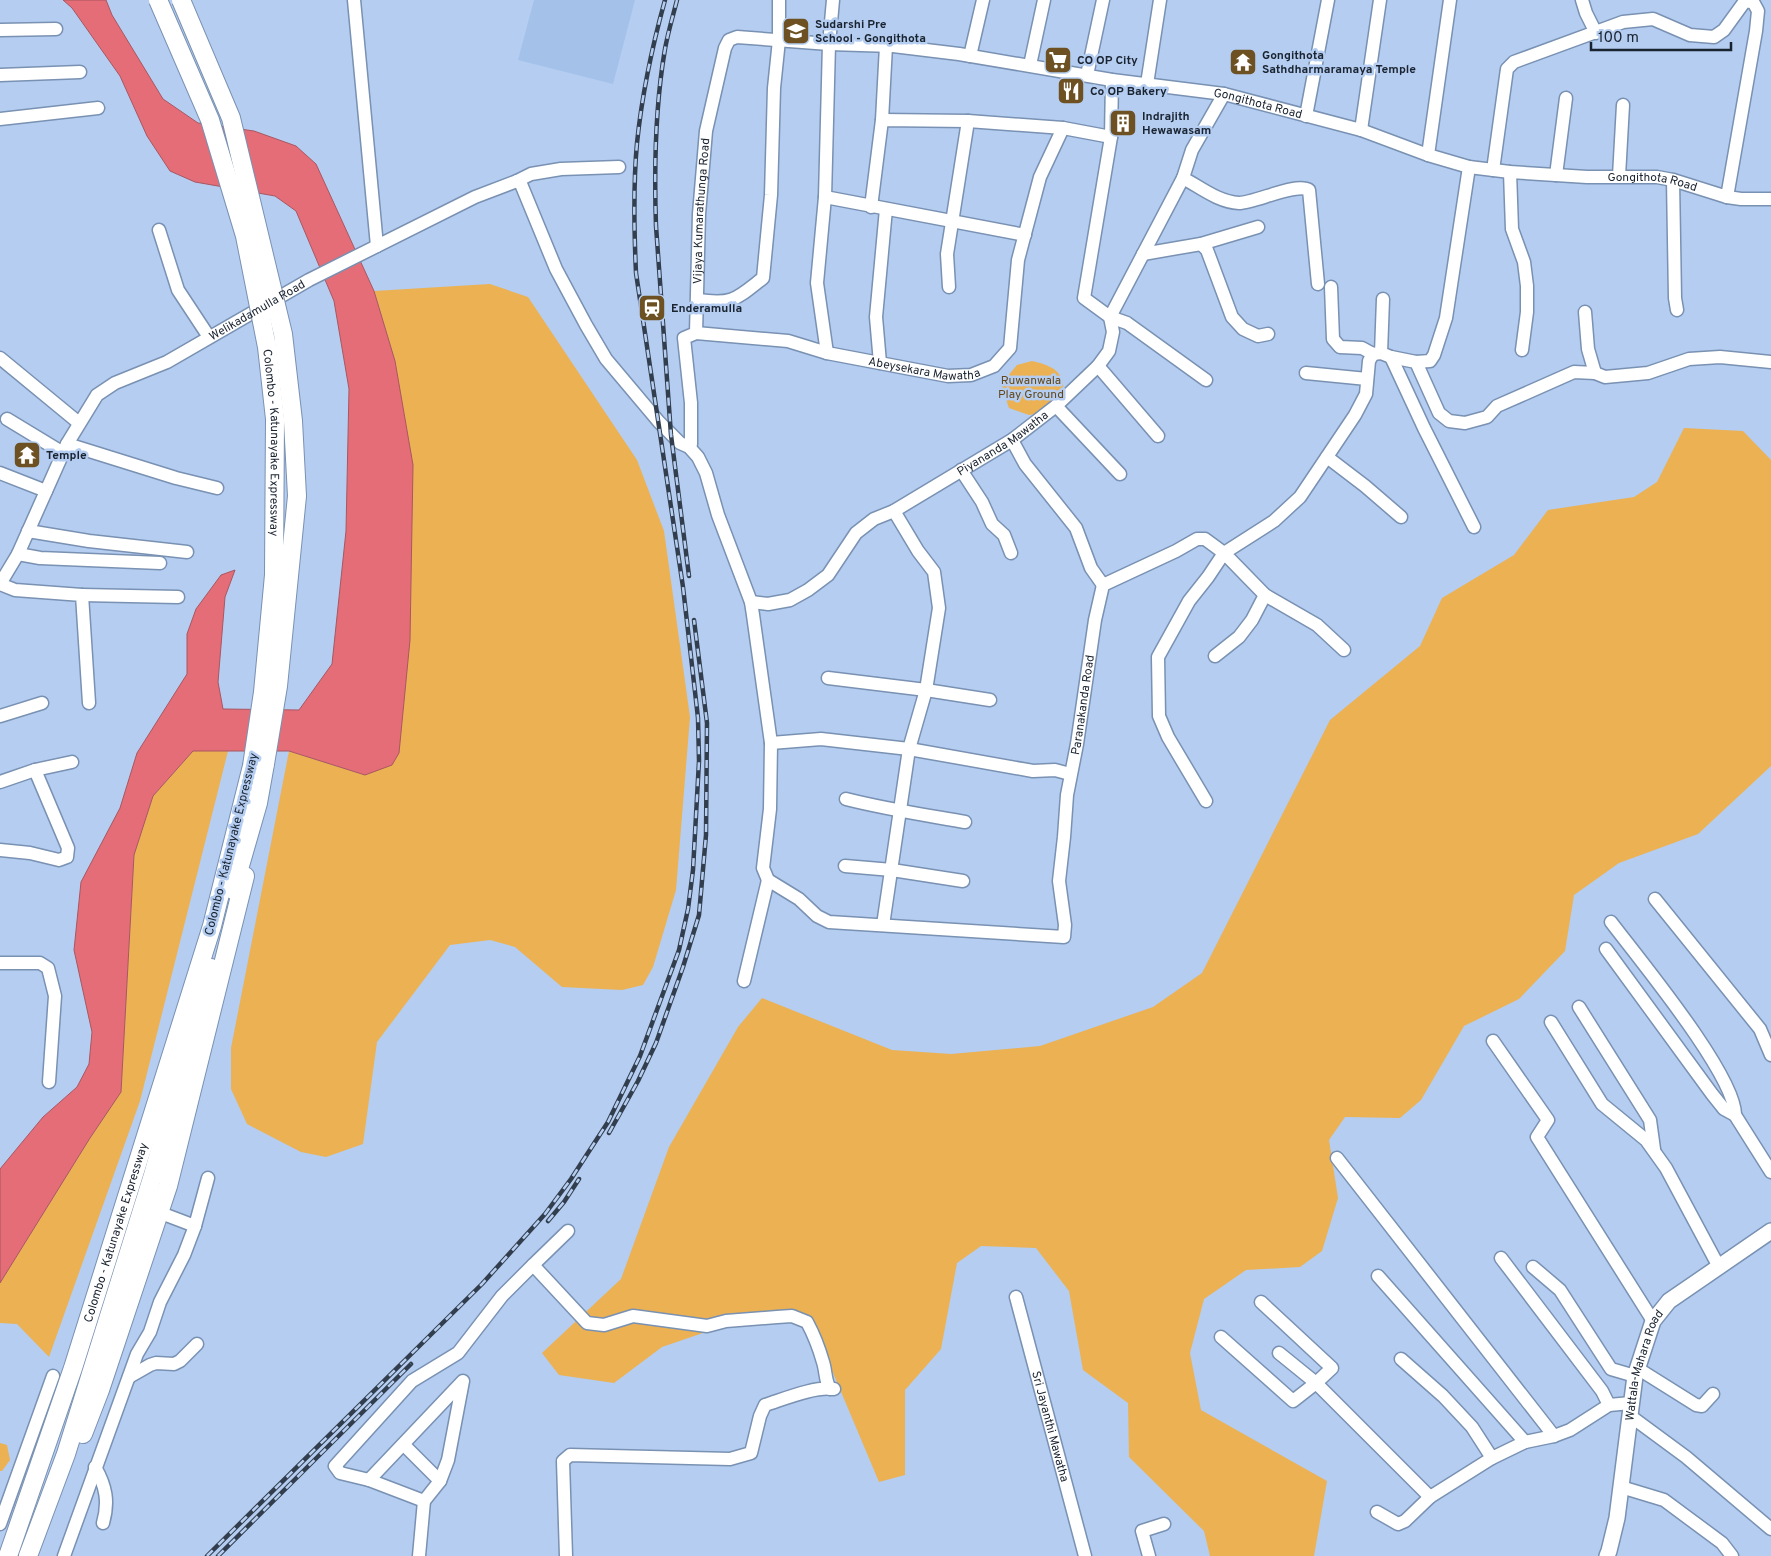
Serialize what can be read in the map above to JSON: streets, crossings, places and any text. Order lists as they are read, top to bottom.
{
  "streets": {
    "highway": ["Colombo - Katunayake Expressway"],
    "main road": ["Wattala-Mahara Road"],
    "street": [
      "Gongithota Road",
      "Vijaya Kumarathunga Road",
      "Welikadamulla Road",
      "Abeysekara Mawatha",
      "Piyananda Mawatha",
      "Paranakanda Road",
      "Sri Jayanthi Mawatha"
    ]
  },
  "crossings": [
    ["Gongithota Road", "Vijaya Kumarathunga Road"],
    ["Gongithota Road", "Piyananda Mawatha"],
    ["Vijaya Kumarathunga Road", "Abeysekara Mawatha"]
  ],
  "parks": ["Ruwanwala Play Ground"],
  "places": {
    "school or university": ["Sudarshi Pre School - Gongithota"],
    "supermarket": ["CO OP City"],
    "temple": ["Gongithota Sathdharmaramaya Temple", "Temple"],
    "restaurant": ["Co OP Bakery"],
    "building": ["Indrajith Hewawasam"],
    "station": ["Enderamulla"]
  },
  "scale_bar": "100 m"
}
